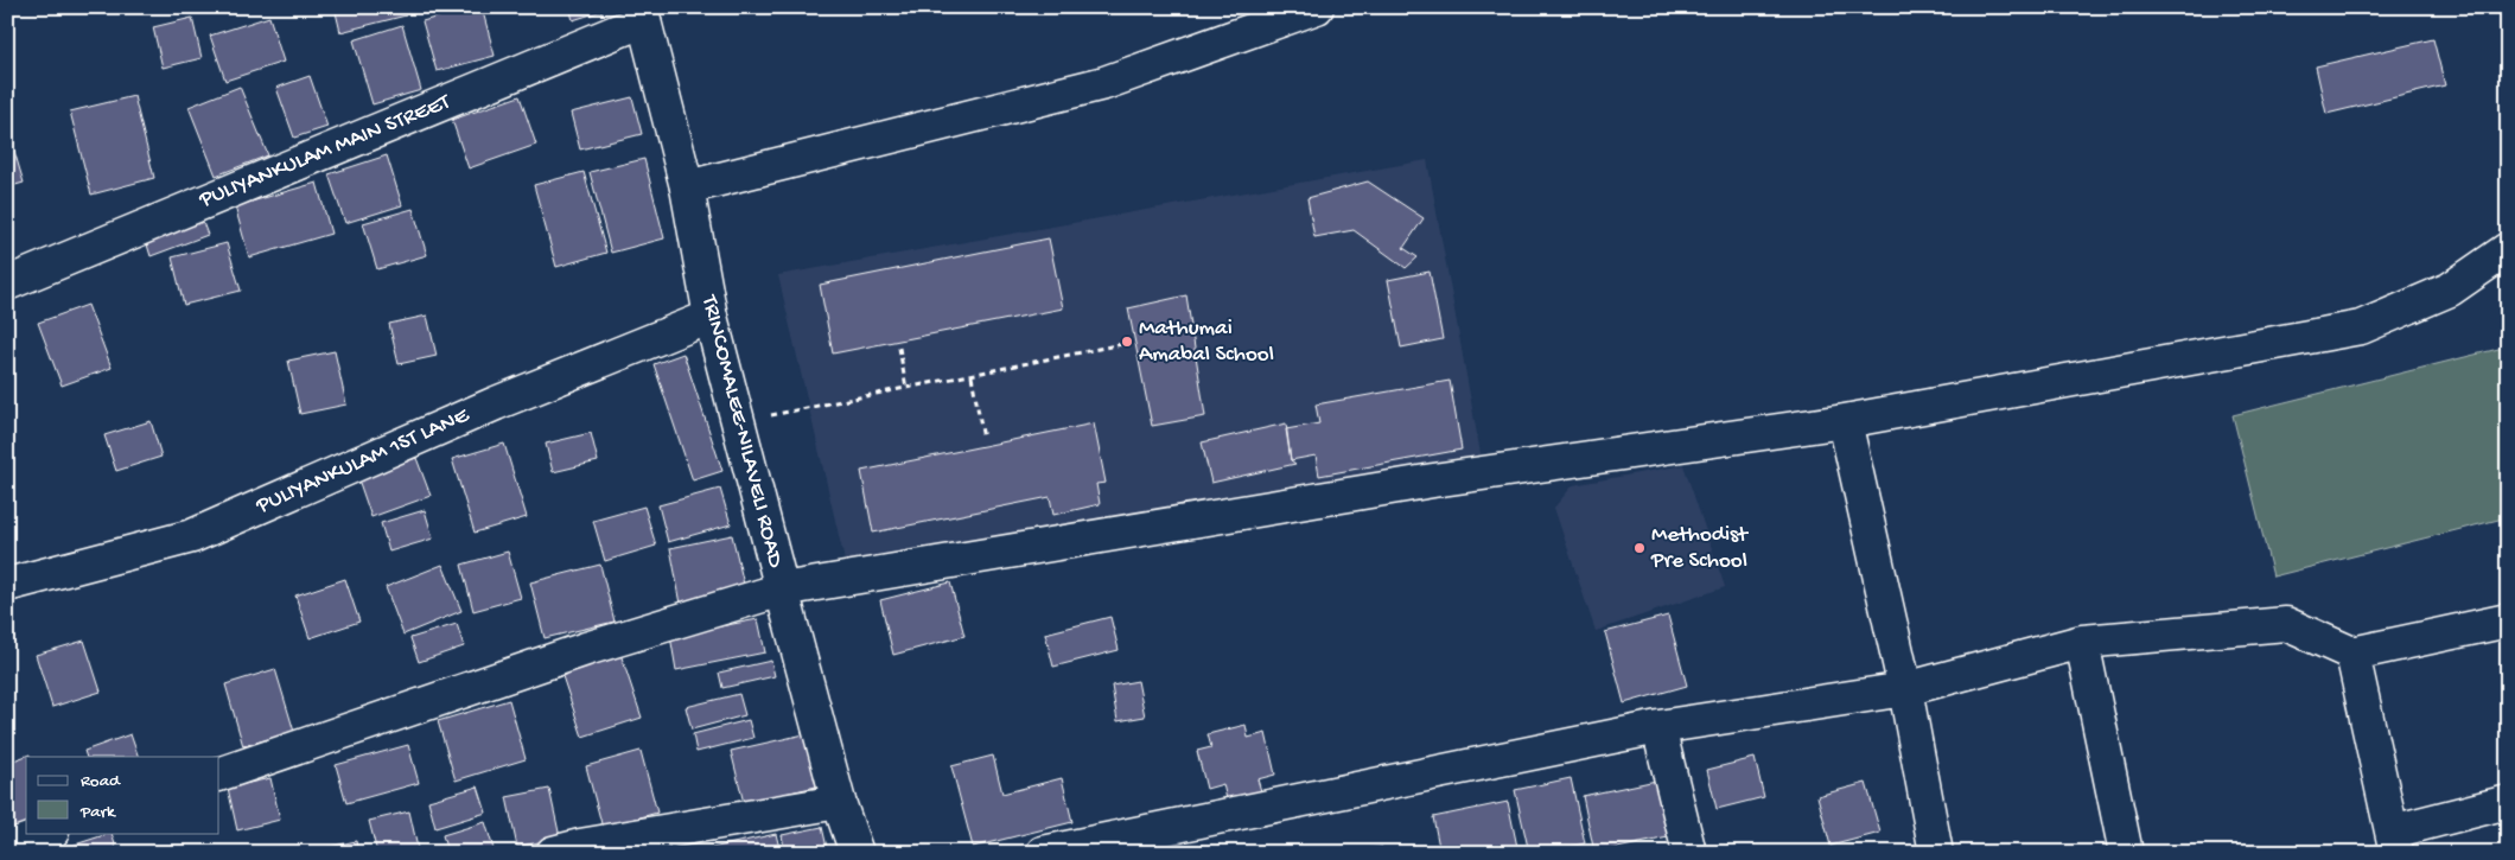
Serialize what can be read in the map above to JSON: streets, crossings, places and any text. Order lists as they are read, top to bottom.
{
  "streets": {
    "street": ["PULIYANKULAM MAIN STREET", "TRINCOMALEE-NILAVELI ROAD", "PULIYANKULAM 1ST LANE"]
  },
  "crossings": [
    ["PULIYANKULAM MAIN STREET", "TRINCOMALEE-NILAVELI ROAD"],
    ["TRINCOMALEE-NILAVELI ROAD", "PULIYANKULAM 1ST LANE"]
  ],
  "places": ["Mathumai Amabal School", "Methodist Pre School"],
  "legend": ["Road", "Park"]
}
